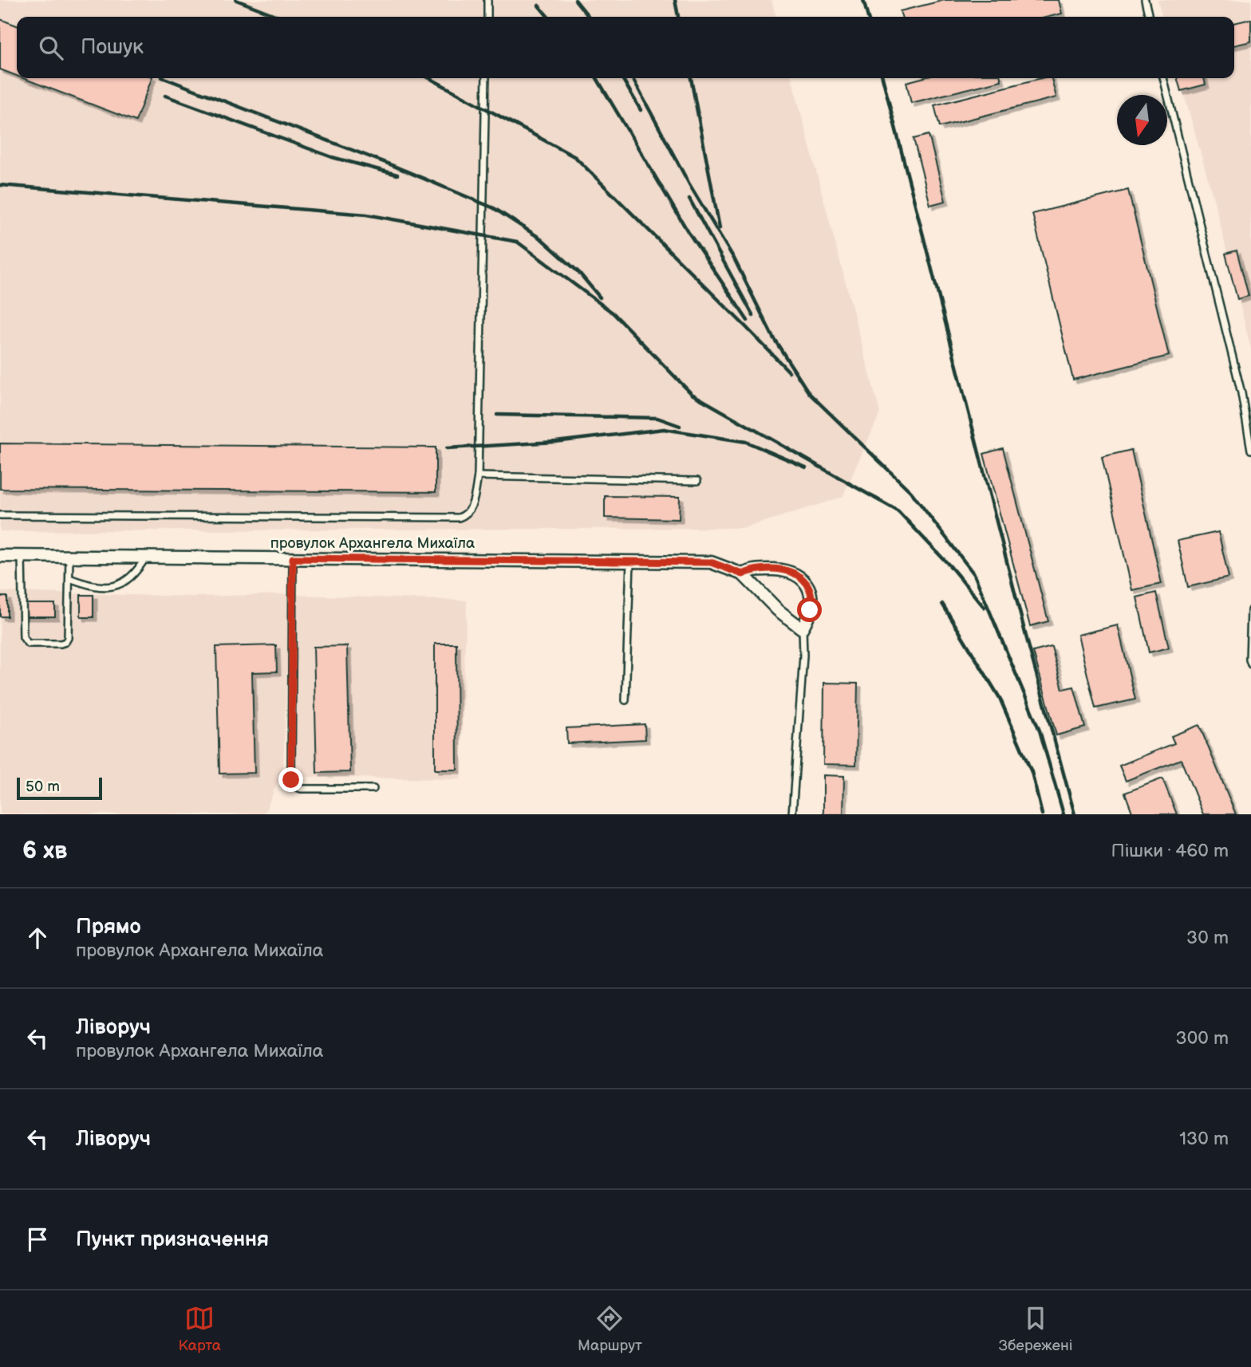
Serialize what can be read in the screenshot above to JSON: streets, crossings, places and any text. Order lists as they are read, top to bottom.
{
  "streets": {
    "street": ["провулок Архангела Михаїла"]
  },
  "scale_bar": "50 m",
  "north": "bottom",
  "page": {
    "search": "Пошук",
    "scale": "50 m",
    "heading": ["6 хв", "Пішки · 460 m"],
    "list": [
      ["Прямо", "провулок Архангела Михаїла", "30 m"],
      ["Ліворуч", "провулок Архангела Михаїла", "300 m"],
      ["Ліворуч", "130 m"],
      "Пункт призначення"
    ],
    "nav": ["Карта", "Маршрут", "Збережені"]
  }
}
